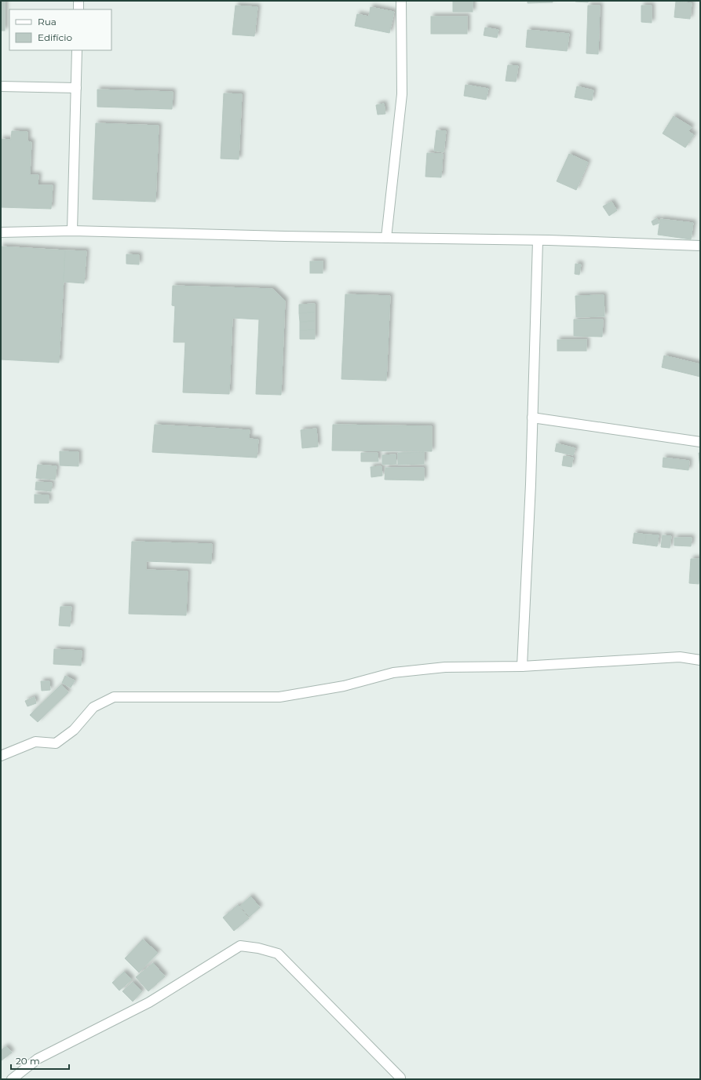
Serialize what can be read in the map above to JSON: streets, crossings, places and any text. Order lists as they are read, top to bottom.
{
  "legend": ["Rua", "Edifício"],
  "scale_bar": "20 m"
}
